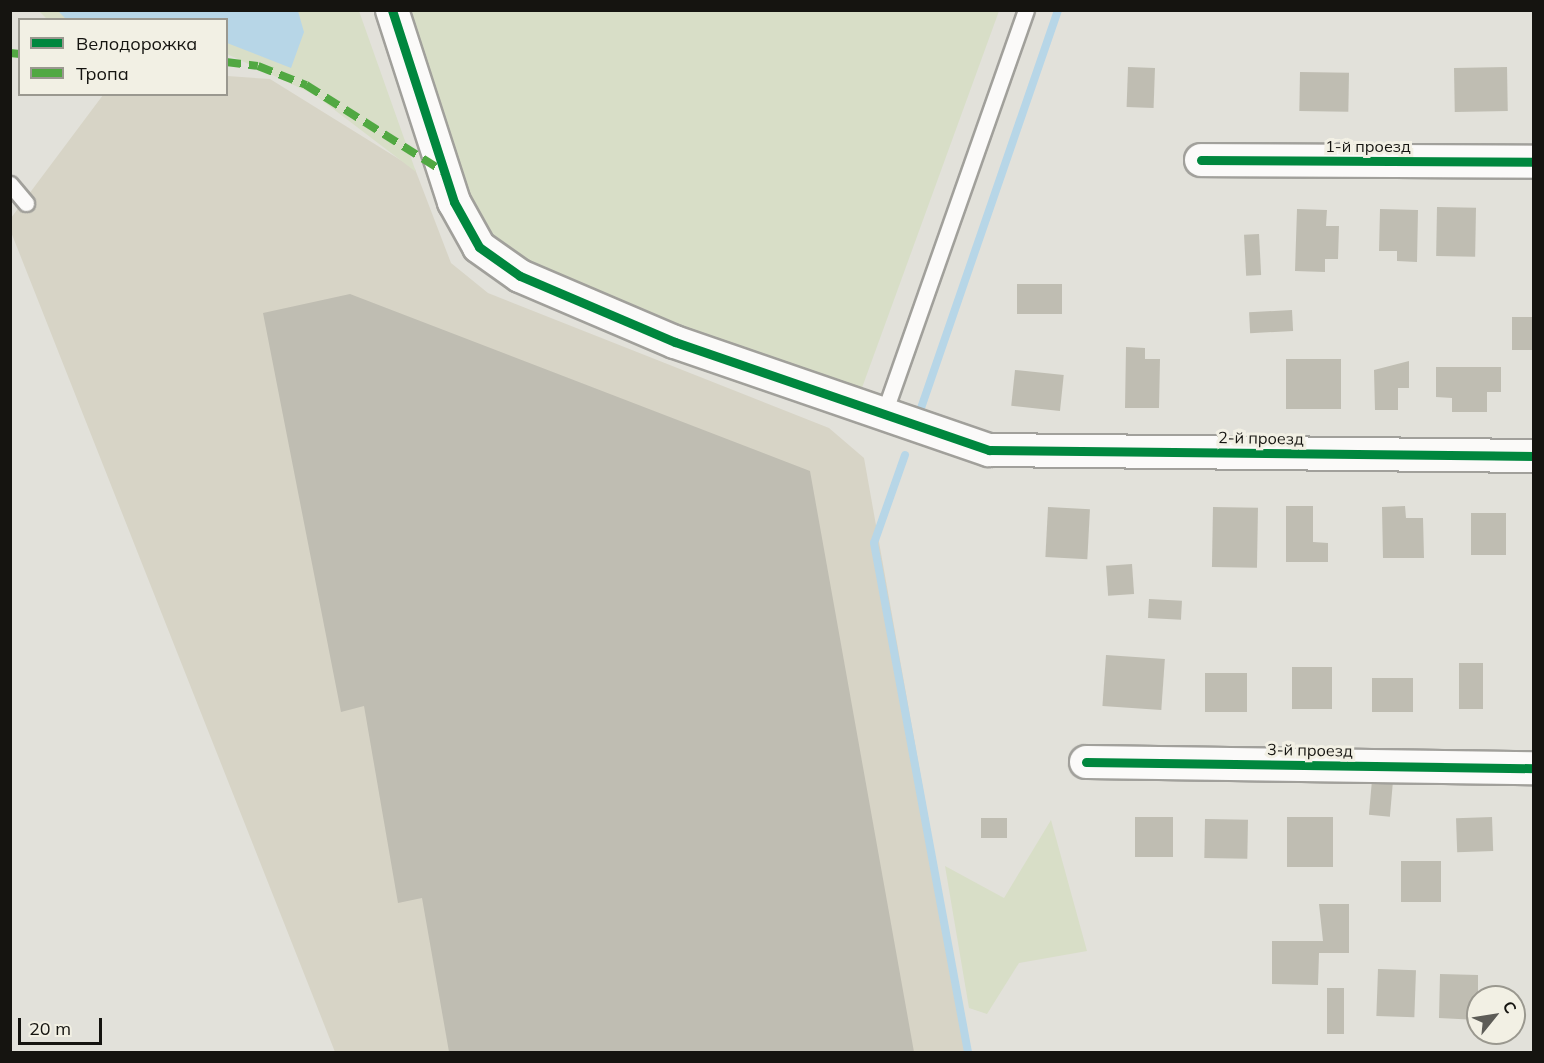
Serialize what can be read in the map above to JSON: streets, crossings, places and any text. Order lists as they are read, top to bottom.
{
  "streets": {
    "street": ["1-й проезд", "2-й проезд", "3-й проезд"]
  },
  "legend": ["Велодорожка", "Тропа"],
  "scale_bar": "20 m",
  "north": "top right"
}
